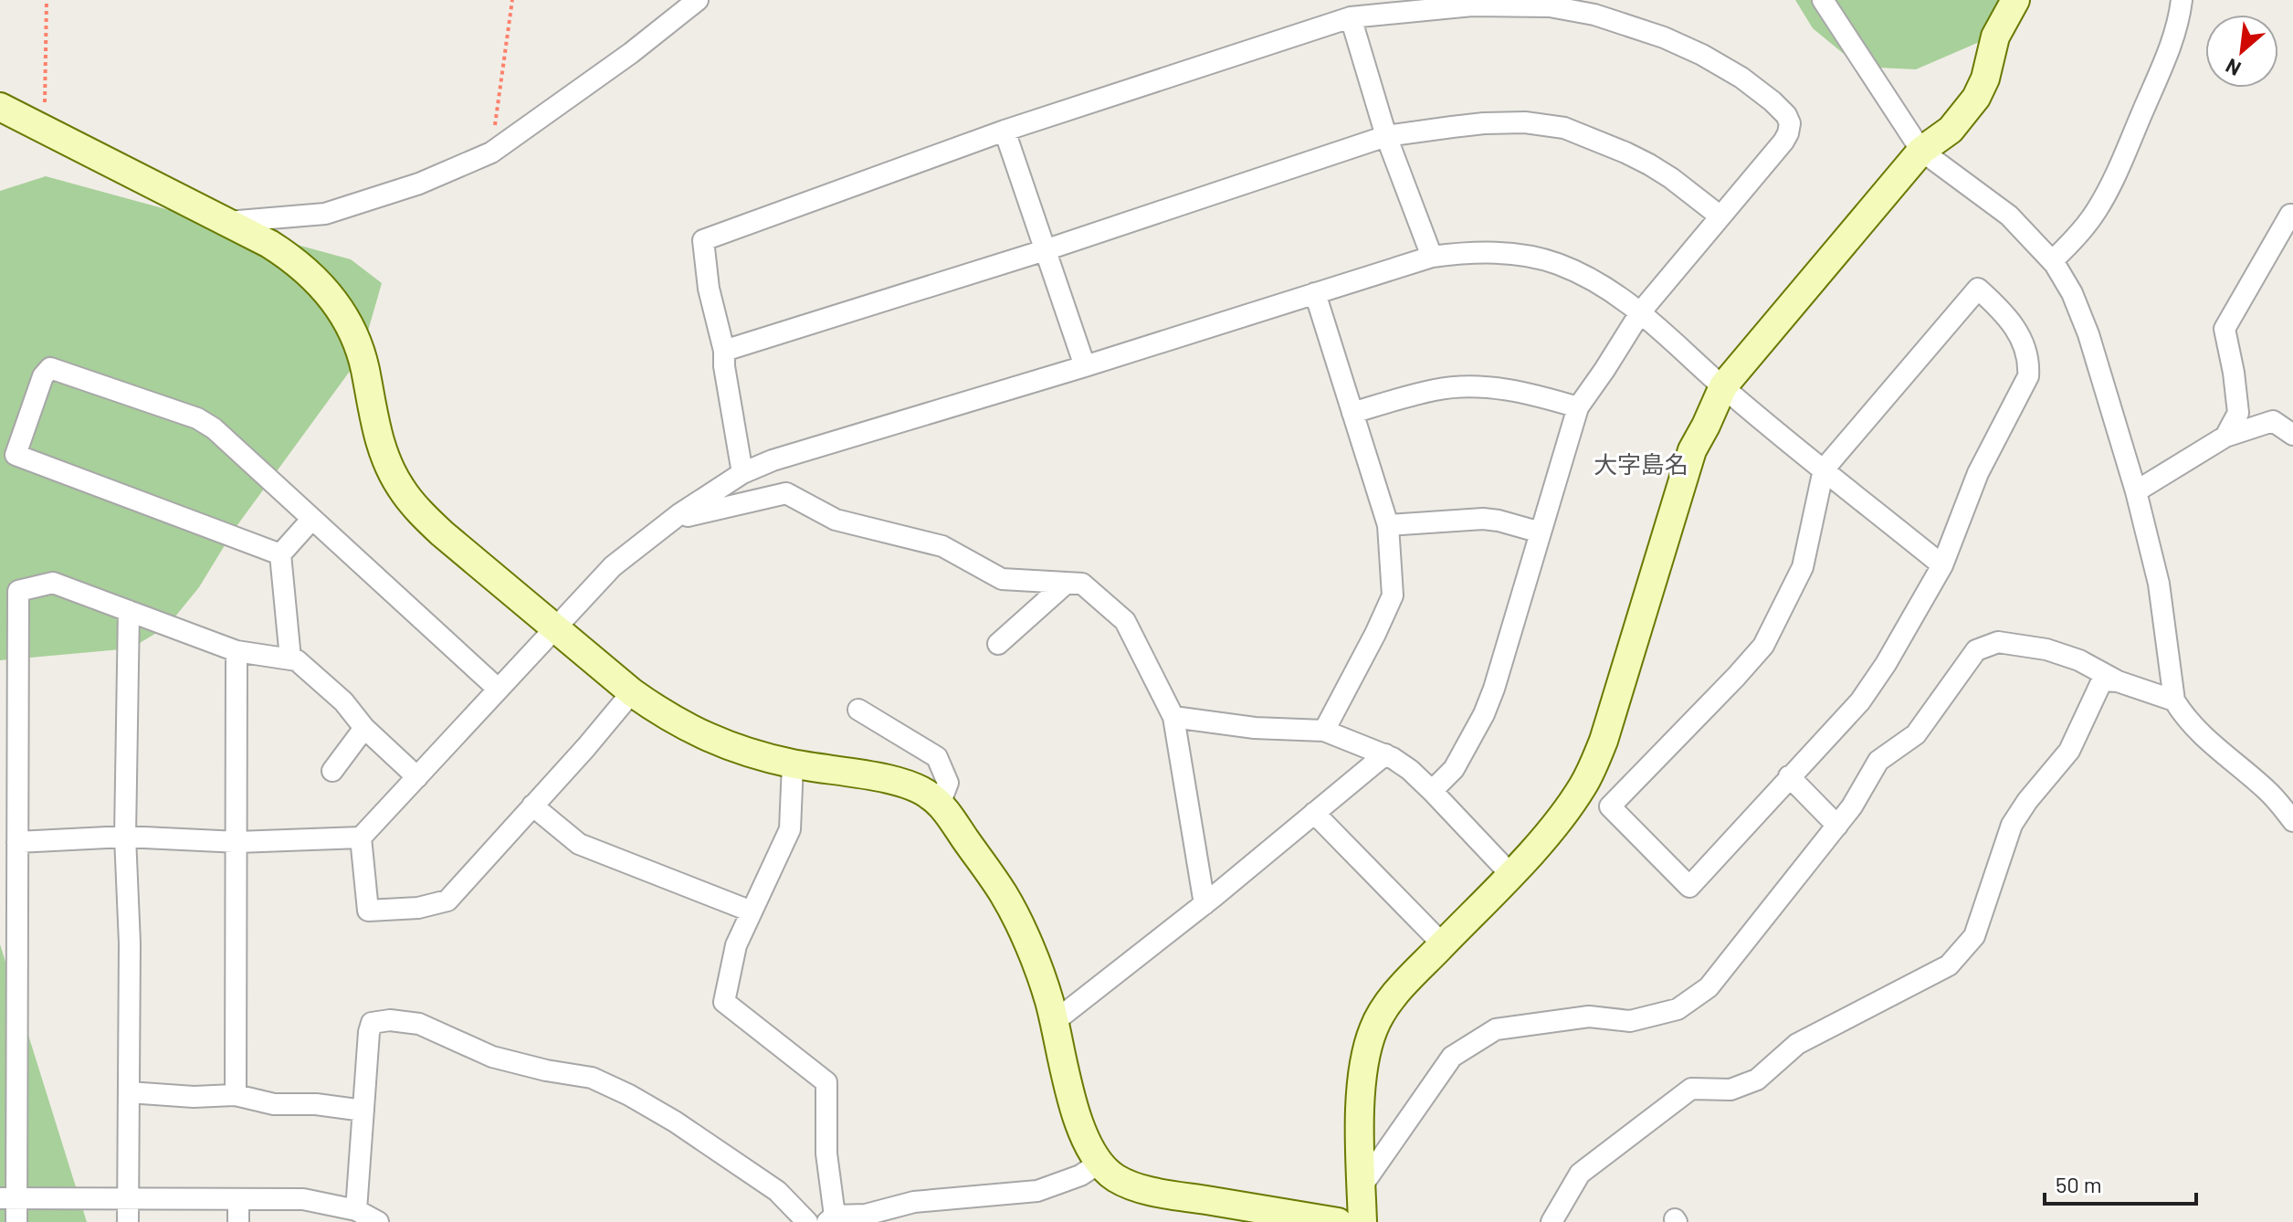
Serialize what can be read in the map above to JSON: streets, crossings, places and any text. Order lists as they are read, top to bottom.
{
  "districts": ["大字島名"],
  "scale_bar": "50 m",
  "north": "bottom left"
}
